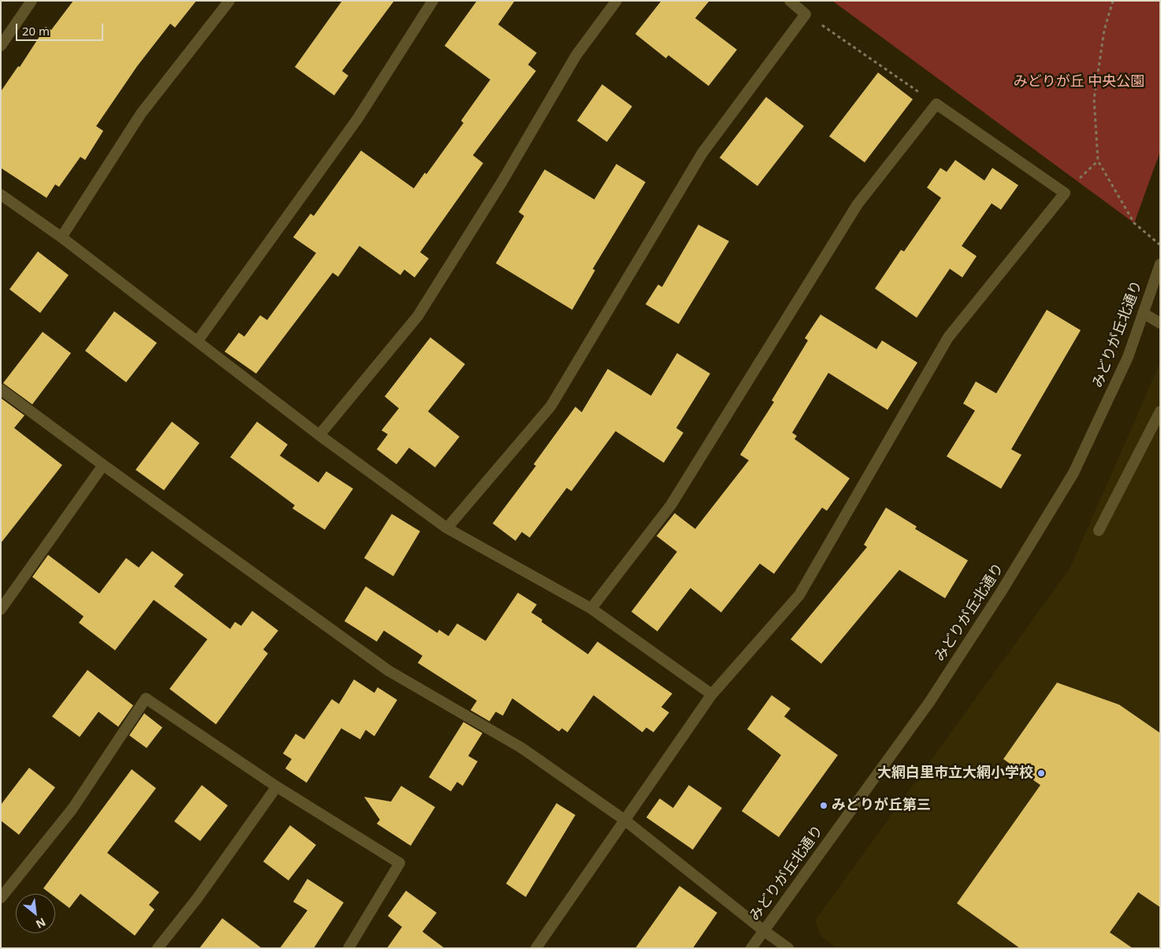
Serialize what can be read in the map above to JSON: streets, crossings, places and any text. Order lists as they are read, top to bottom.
{
  "streets": {
    "street": ["みどりが丘北通り"]
  },
  "parks": ["みどりが丘 中央公園"],
  "places": ["大網白里市立大網小学校", "みどりが丘第三"],
  "scale_bar": "20 m",
  "north": "bottom right"
}
